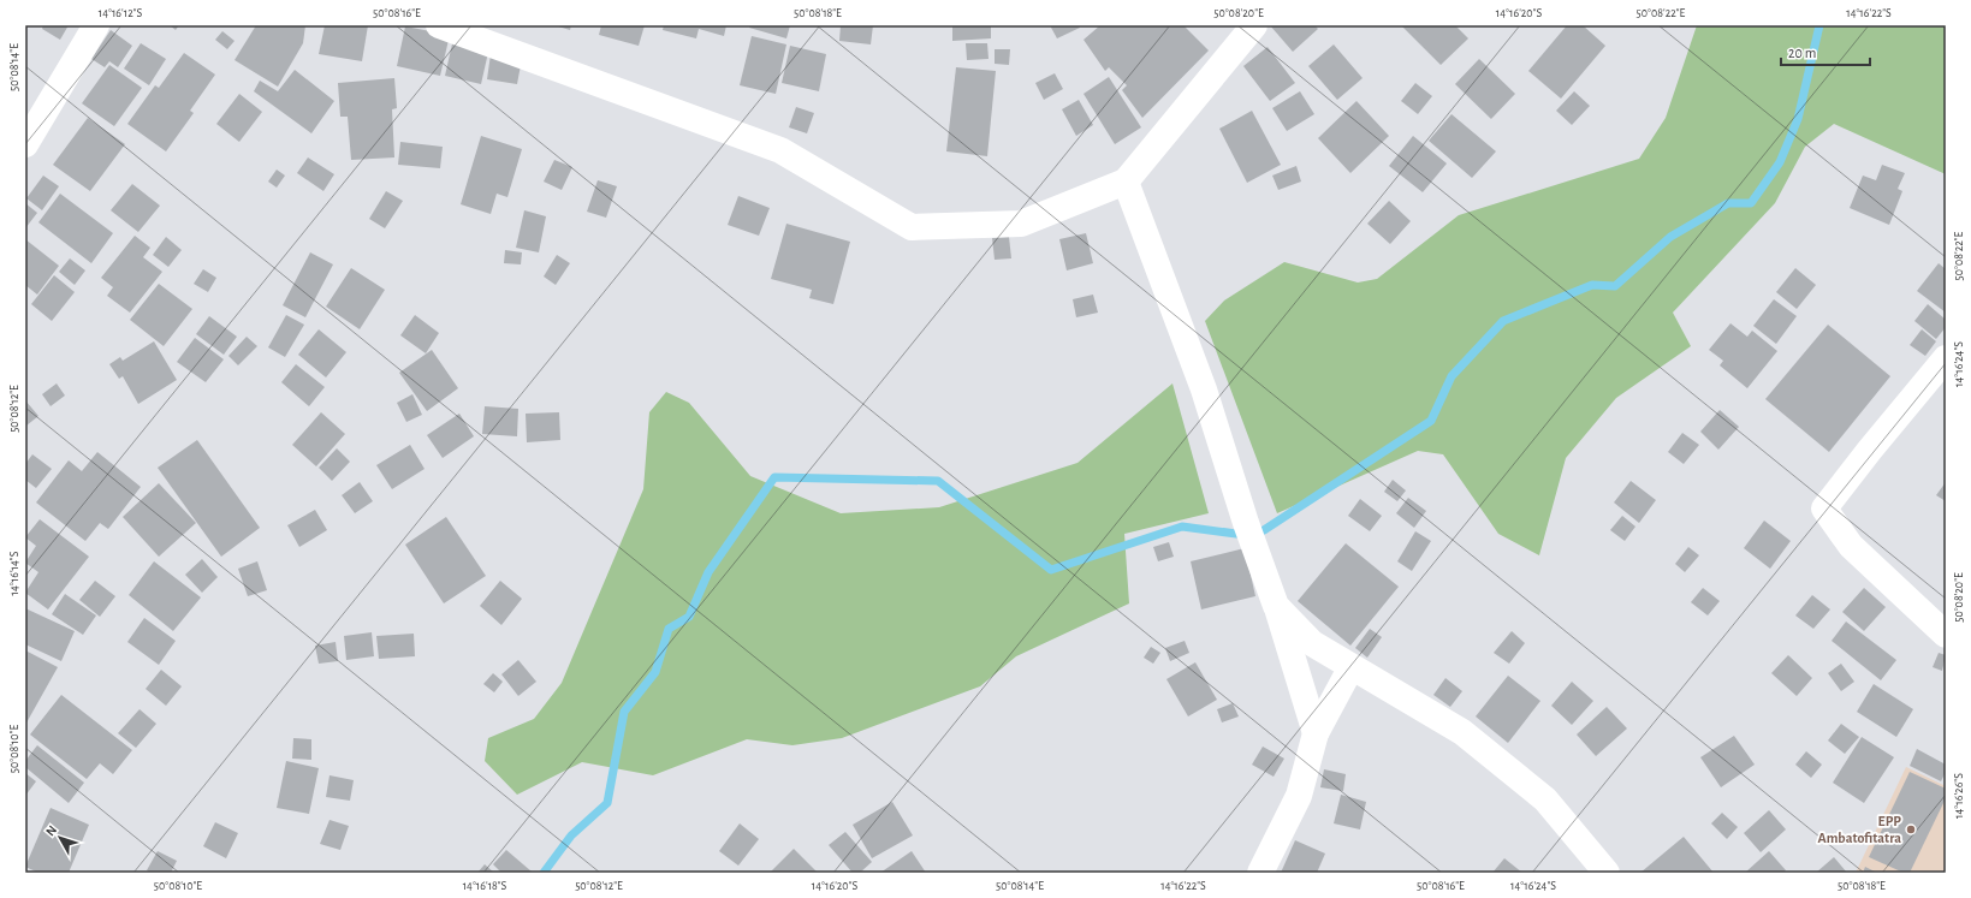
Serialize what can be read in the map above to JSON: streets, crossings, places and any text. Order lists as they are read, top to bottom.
{
  "places": ["EPP Ambatofitatra"],
  "scale_bar": "20 m",
  "north": "top left",
  "coordinates": [
    "14°16'12\"S",
    "50°08'16\"E",
    "50°08'18\"E",
    "50°08'20\"E",
    "14°16'20\"S",
    "50°08'22\"E",
    "14°16'22\"S",
    "50°08'14\"E",
    "14°16'24\"S",
    "50°08'12\"E",
    "14°16'14\"S",
    "50°08'10\"E",
    "14°16'26\"S",
    "14°16'18\"S"
  ]
}
